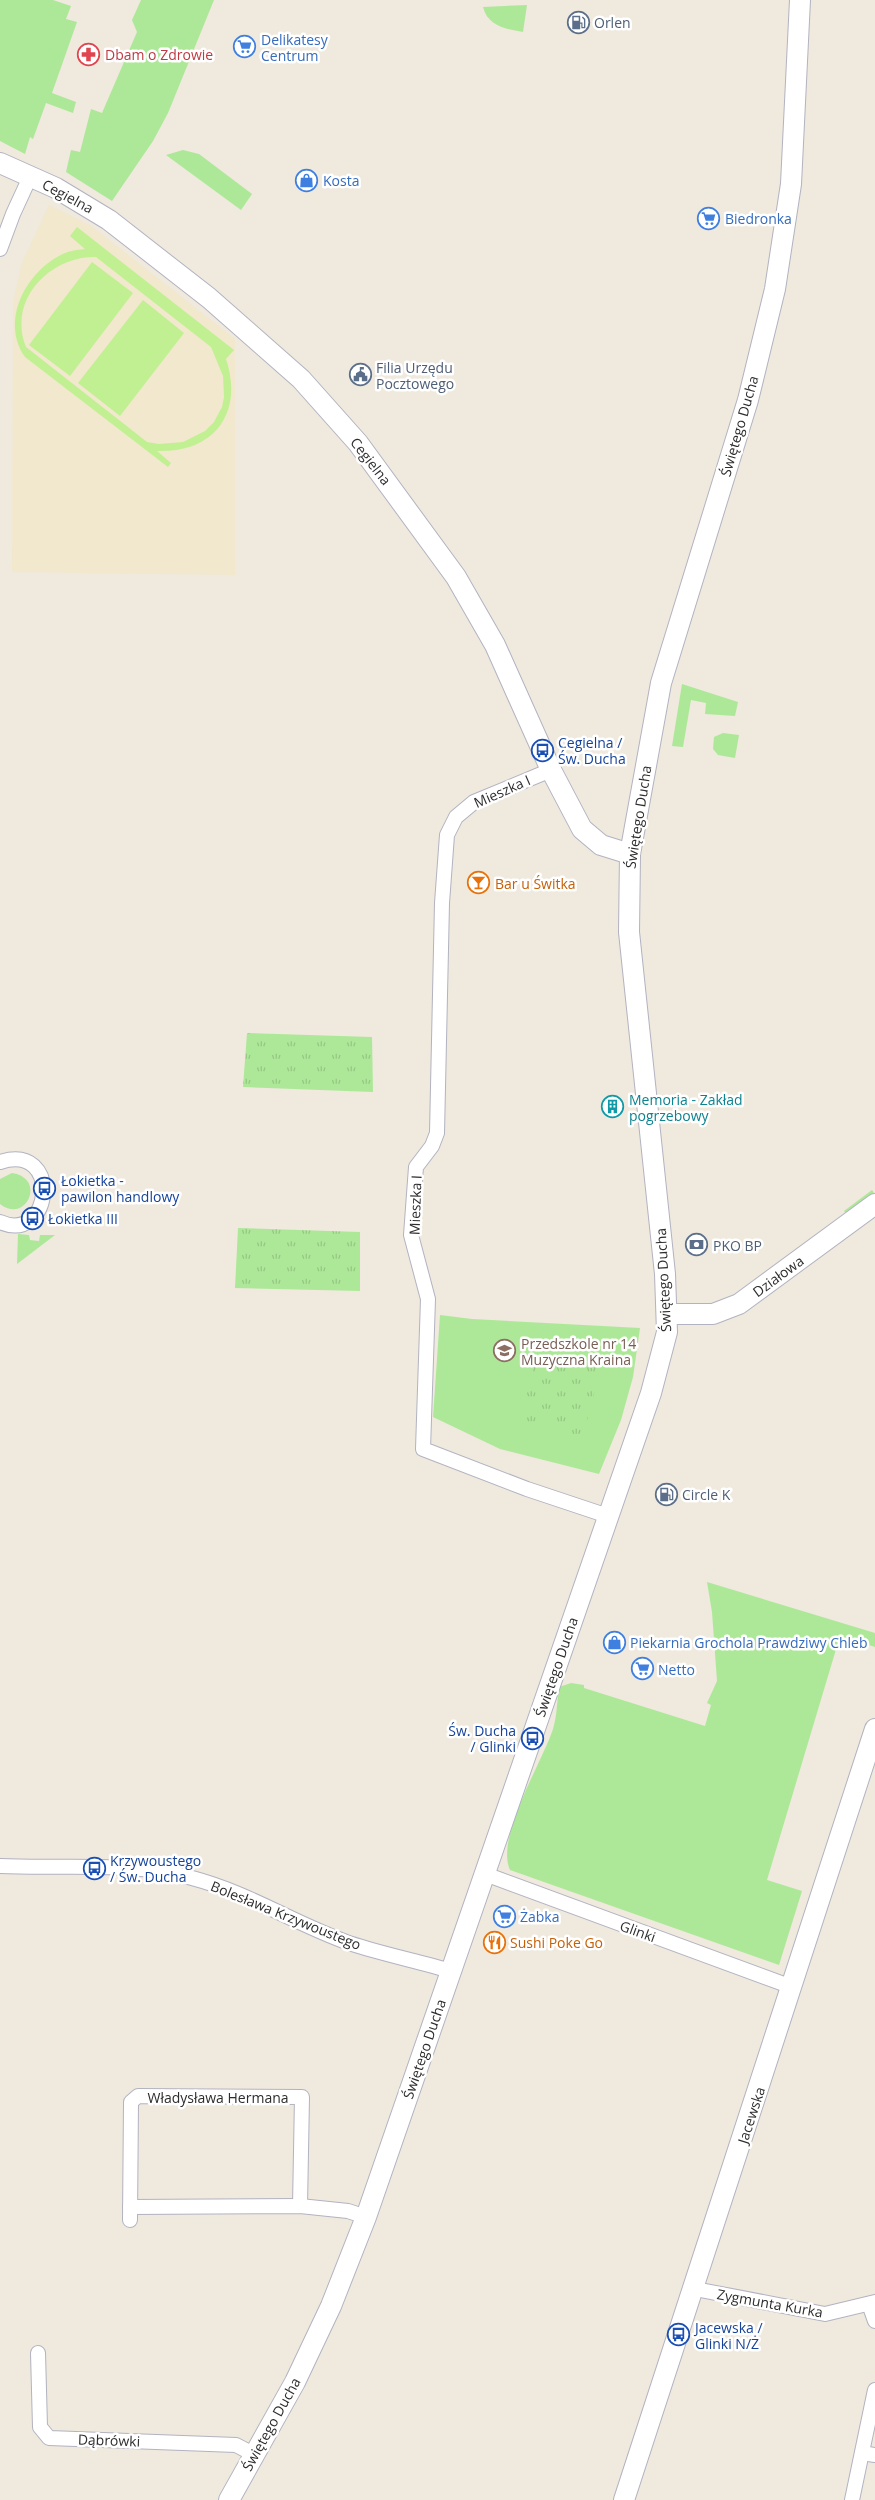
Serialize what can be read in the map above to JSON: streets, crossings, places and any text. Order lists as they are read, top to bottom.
{
  "streets": {
    "street": [
      "Cegielna",
      "Świętego Ducha",
      "Mieszka I",
      "Działowa",
      "Bolesława Krzywoustego",
      "Glinki",
      "Władysława Hermana",
      "Jacewska",
      "Zygmunta Kurka",
      "Dąbrówki"
    ]
  },
  "crossings": [
    ["Cegielna", "Świętego Ducha"],
    ["Cegielna", "Mieszka I"],
    ["Świętego Ducha", "Mieszka I"],
    ["Świętego Ducha", "Działowa"],
    ["Świętego Ducha", "Bolesława Krzywoustego"],
    ["Świętego Ducha", "Glinki"],
    ["Świętego Ducha", "Władysława Hermana"],
    ["Świętego Ducha", "Dąbrówki"],
    ["Glinki", "Jacewska"],
    ["Jacewska", "Zygmunta Kurka"]
  ],
  "places": {
    "fuel station": ["Orlen", "Circle K"],
    "supermarket": [
      "Delikatesy Centrum",
      "Biedronka",
      "Netto",
      "Żabka"
    ],
    "pharmacy": ["Dbam o Zdrowie"],
    "shop": ["Kosta", "Piekarnia Grochola Prawdziwy Chleb"],
    "public building": ["Filia Urzędu Pocztowego"],
    "bus stop": [
      "Cegielna / Św. Ducha",
      "Łokietka - pawilon handlowy",
      "Łokietka III",
      "Św. Ducha / Glinki",
      "Krzywoustego / Św. Ducha",
      "Jacewska / Glinki N/Ż"
    ],
    "bar": ["Bar u Świtka"],
    "building": ["Memoria - Zakład pogrzebowy"],
    "bank": ["PKO BP"],
    "school or university": ["Przedszkole nr 14 Muzyczna Kraina"],
    "restaurant": ["Sushi Poke Go"]
  }
}
